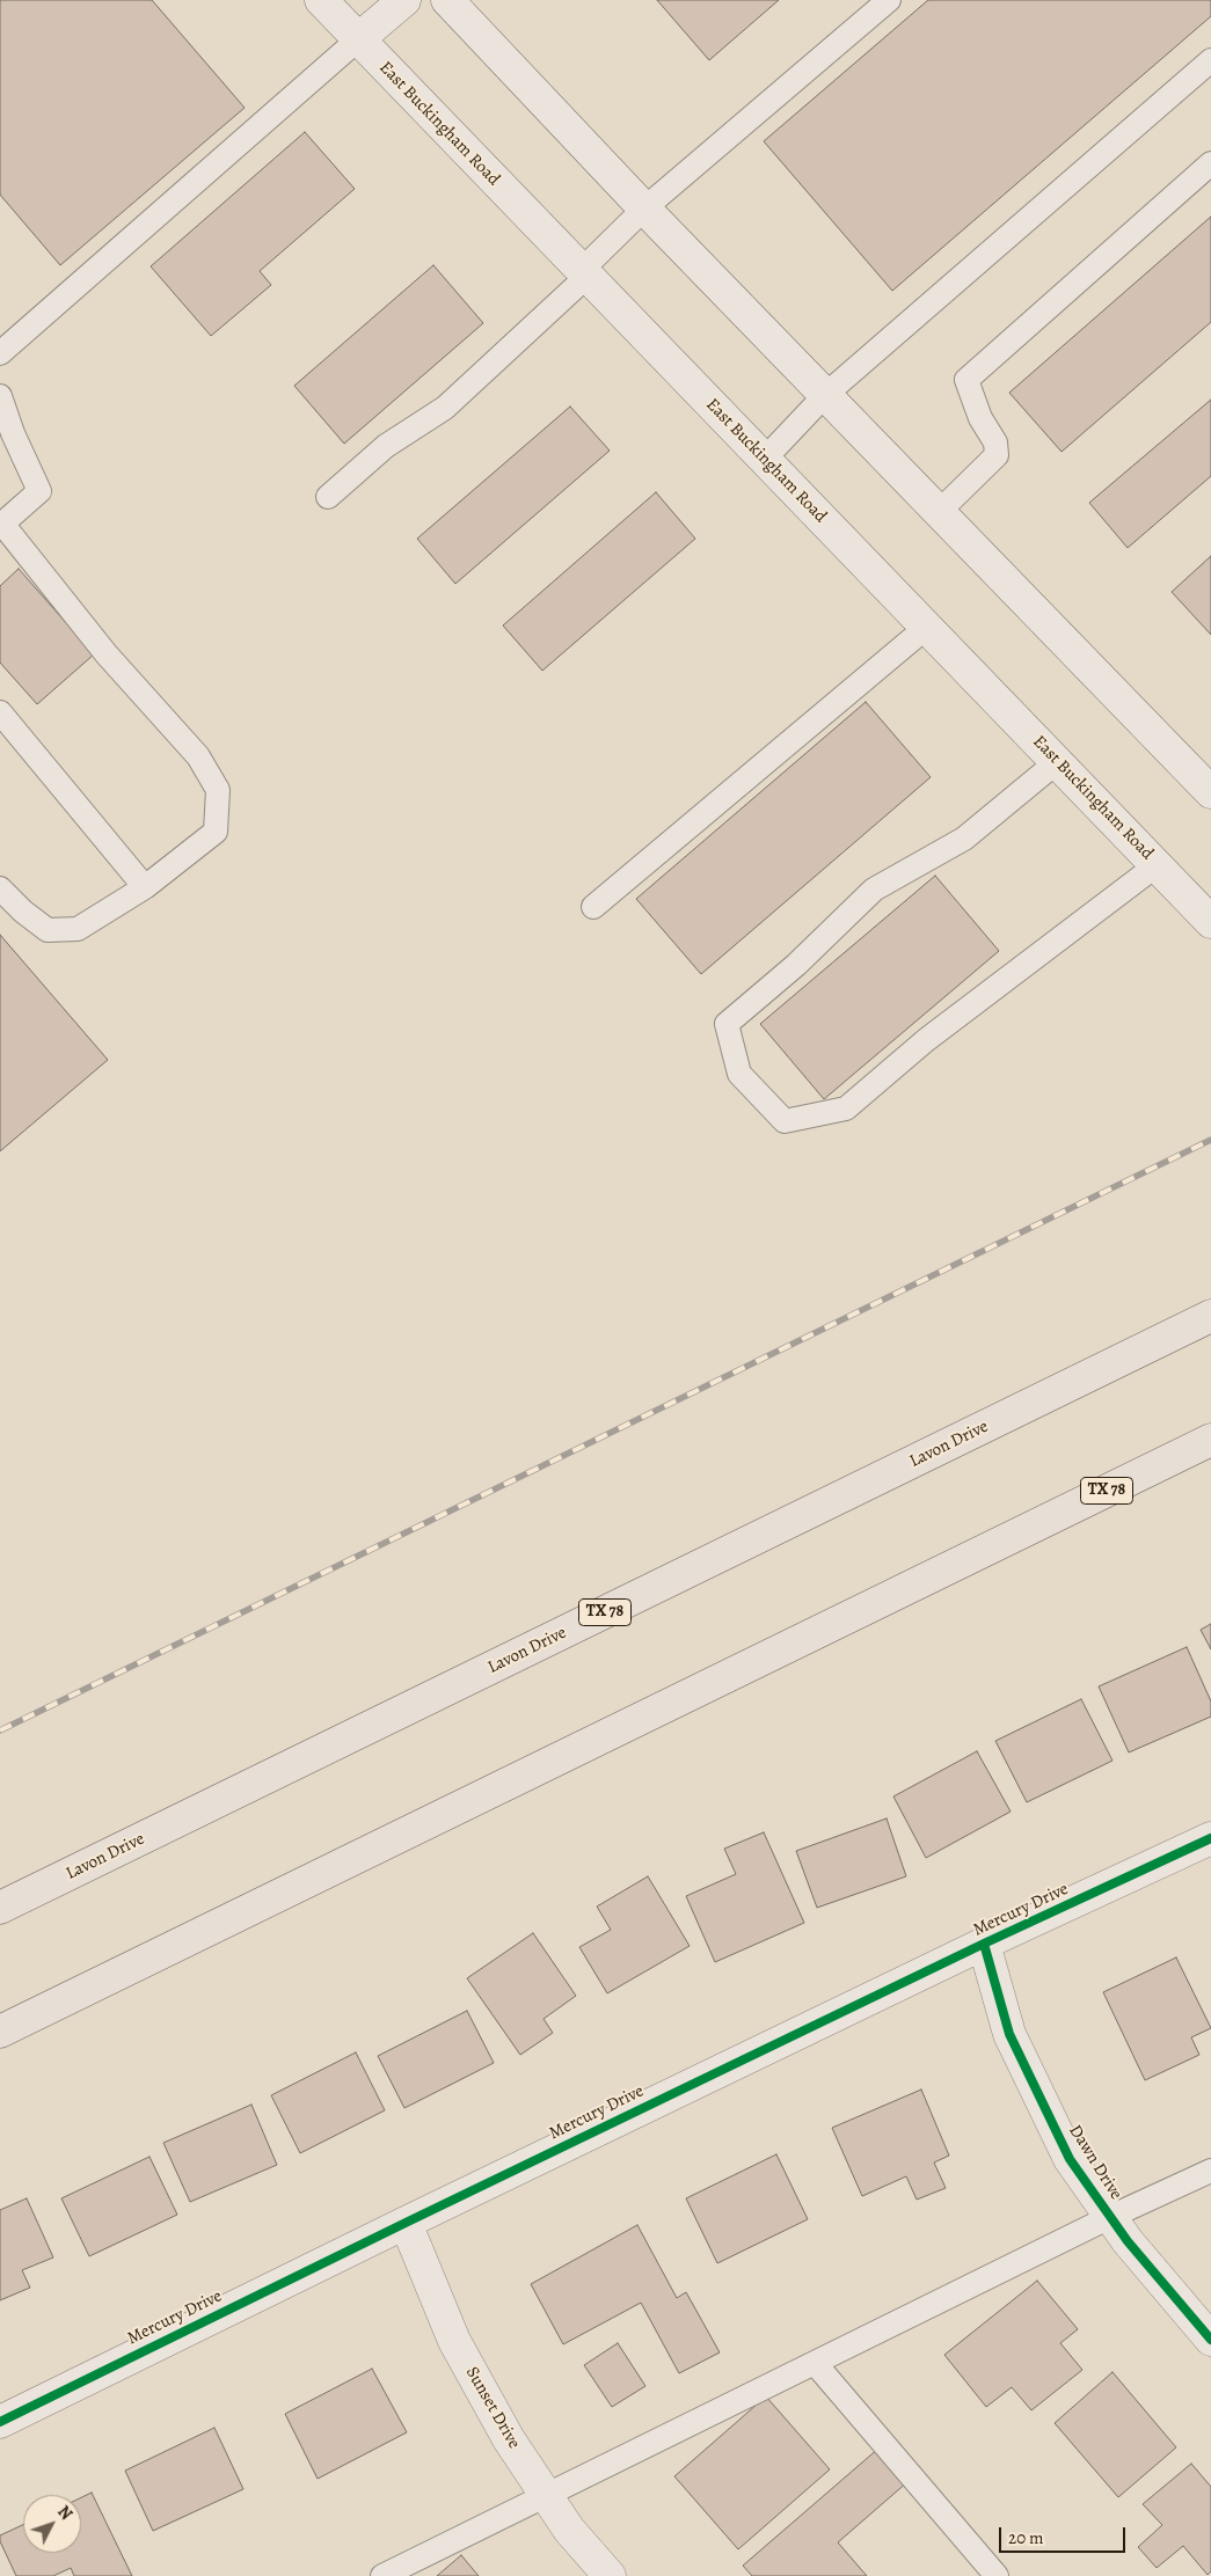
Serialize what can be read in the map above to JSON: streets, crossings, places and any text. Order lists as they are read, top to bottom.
{
  "streets": {
    "main road": [
      "East Buckingham Road",
      "Lavon Drive",
      "TX 78",
      "Mercury Drive",
      "Dawn Drive",
      "Sunset Drive"
    ]
  },
  "crossings": [
    ["Mercury Drive", "Dawn Drive"],
    ["Mercury Drive", "Sunset Drive"]
  ],
  "scale_bar": "20 m",
  "north": "top right"
}
